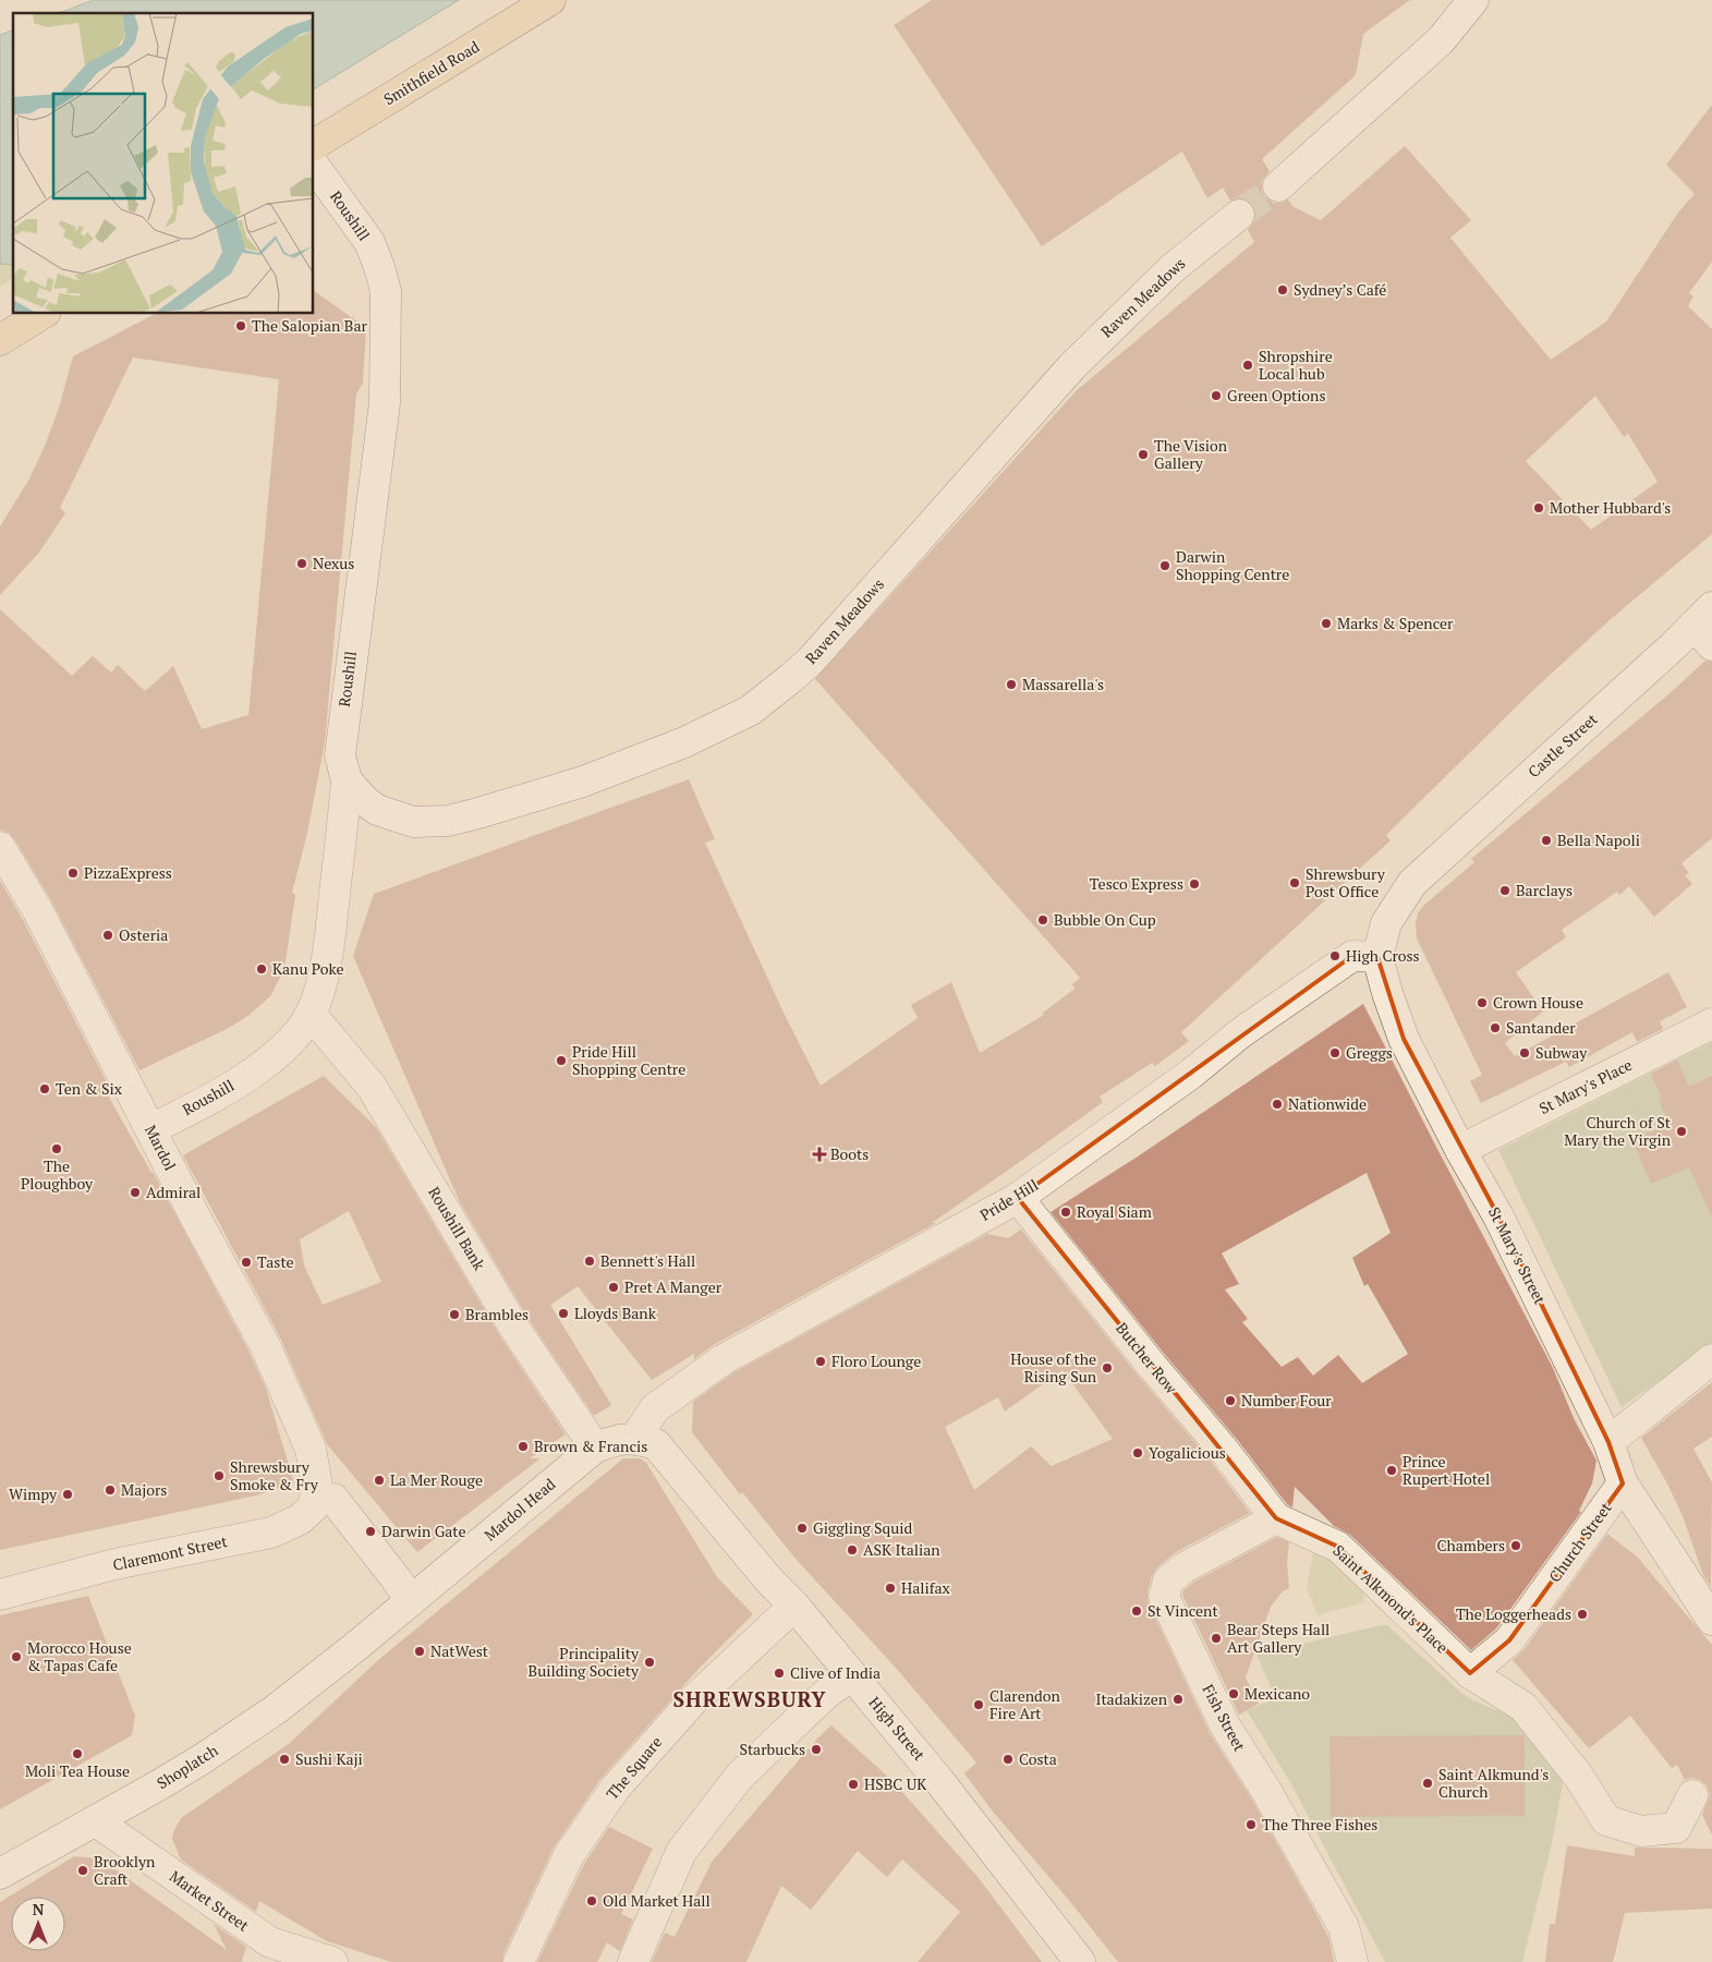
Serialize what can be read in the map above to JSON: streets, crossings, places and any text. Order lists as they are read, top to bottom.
{
  "streets": {
    "main road": ["Smithfield Road"],
    "street": [
      "Roushill",
      "Raven Meadows",
      "Castle Street",
      "St Mary's Place",
      "Mardol",
      "Pride Hill",
      "Roushill Bank",
      "St Mary's Street",
      "Butcher Row",
      "Mardol Head",
      "Church Street",
      "Claremont Street",
      "Saint Alkmond's Place",
      "Fish Street",
      "High Street",
      "Shoplatch",
      "The Square",
      "Market Street"
    ]
  },
  "crossings": [
    ["Roushill", "Raven Meadows"],
    ["Roushill", "Mardol"],
    ["Roushill", "Roushill Bank"],
    ["Castle Street", "St Mary's Street"],
    ["St Mary's Place", "St Mary's Street"],
    ["Mardol", "Mardol Head"],
    ["Mardol", "Claremont Street"],
    ["Pride Hill", "St Mary's Street"],
    ["Pride Hill", "Butcher Row"],
    ["Pride Hill", "Mardol Head"],
    ["Pride Hill", "High Street"],
    ["Roushill Bank", "Mardol Head"],
    ["St Mary's Street", "Church Street"],
    ["Butcher Row", "Saint Alkmond's Place"],
    ["Butcher Row", "Fish Street"],
    ["Mardol Head", "High Street"],
    ["Mardol Head", "Shoplatch"],
    ["Church Street", "Saint Alkmond's Place"],
    ["Saint Alkmond's Place", "Fish Street"],
    ["High Street", "The Square"],
    ["Shoplatch", "Market Street"]
  ],
  "districts": ["SHREWSBURY"],
  "places": {
    "other": [
      "Sydney’s Café",
      "The Salopian Bar",
      "Shropshire Local hub",
      "Green Options",
      "The Vision Gallery",
      "Mother Hubbard's",
      "Nexus",
      "Darwin Shopping Centre",
      "Marks & Spencer",
      "Massarella's",
      "Bella Napoli",
      "PizzaExpress",
      "Shrewsbury Post Office",
      "Tesco Express",
      "Barclays",
      "Bubble On Cup",
      "Osteria",
      "High Cross",
      "Kanu Poke",
      "Crown House",
      "Santander",
      "Greggs",
      "Subway",
      "Pride Hill Shopping Centre",
      "Ten & Six",
      "Nationwide",
      "Church of St Mary the Virgin",
      "The Ploughboy",
      "Admiral",
      "Royal Siam",
      "Bennett's Hall",
      "Taste",
      "Pret A Manger",
      "Lloyds Bank",
      "Brambles",
      "Floro Lounge",
      "House of the Rising Sun",
      "Number Four",
      "Brown & Francis",
      "Yogalicious",
      "Prince Rupert Hotel",
      "Shrewsbury Smoke & Fry",
      "La Mer Rouge",
      "Majors",
      "Wimpy",
      "Giggling Squid",
      "Darwin Gate",
      "Chambers",
      "ASK Italian",
      "Halifax",
      "St Vincent",
      "The Loggerheads",
      "Bear Steps Hall Art Gallery",
      "NatWest",
      "Morocco House & Tapas Cafe",
      "Principality Building Society",
      "Clive of India",
      "Mexicano",
      "Itadakizen",
      "Clarendon Fire Art",
      "Starbucks",
      "Moli Tea House",
      "Sushi Kaji",
      "Costa",
      "Saint Alkmund's Church",
      "HSBC UK",
      "The Three Fishes",
      "Brooklyn Craft",
      "Old Market Hall"
    ],
    "health": ["Boots"]
  },
  "north": "top"
}
